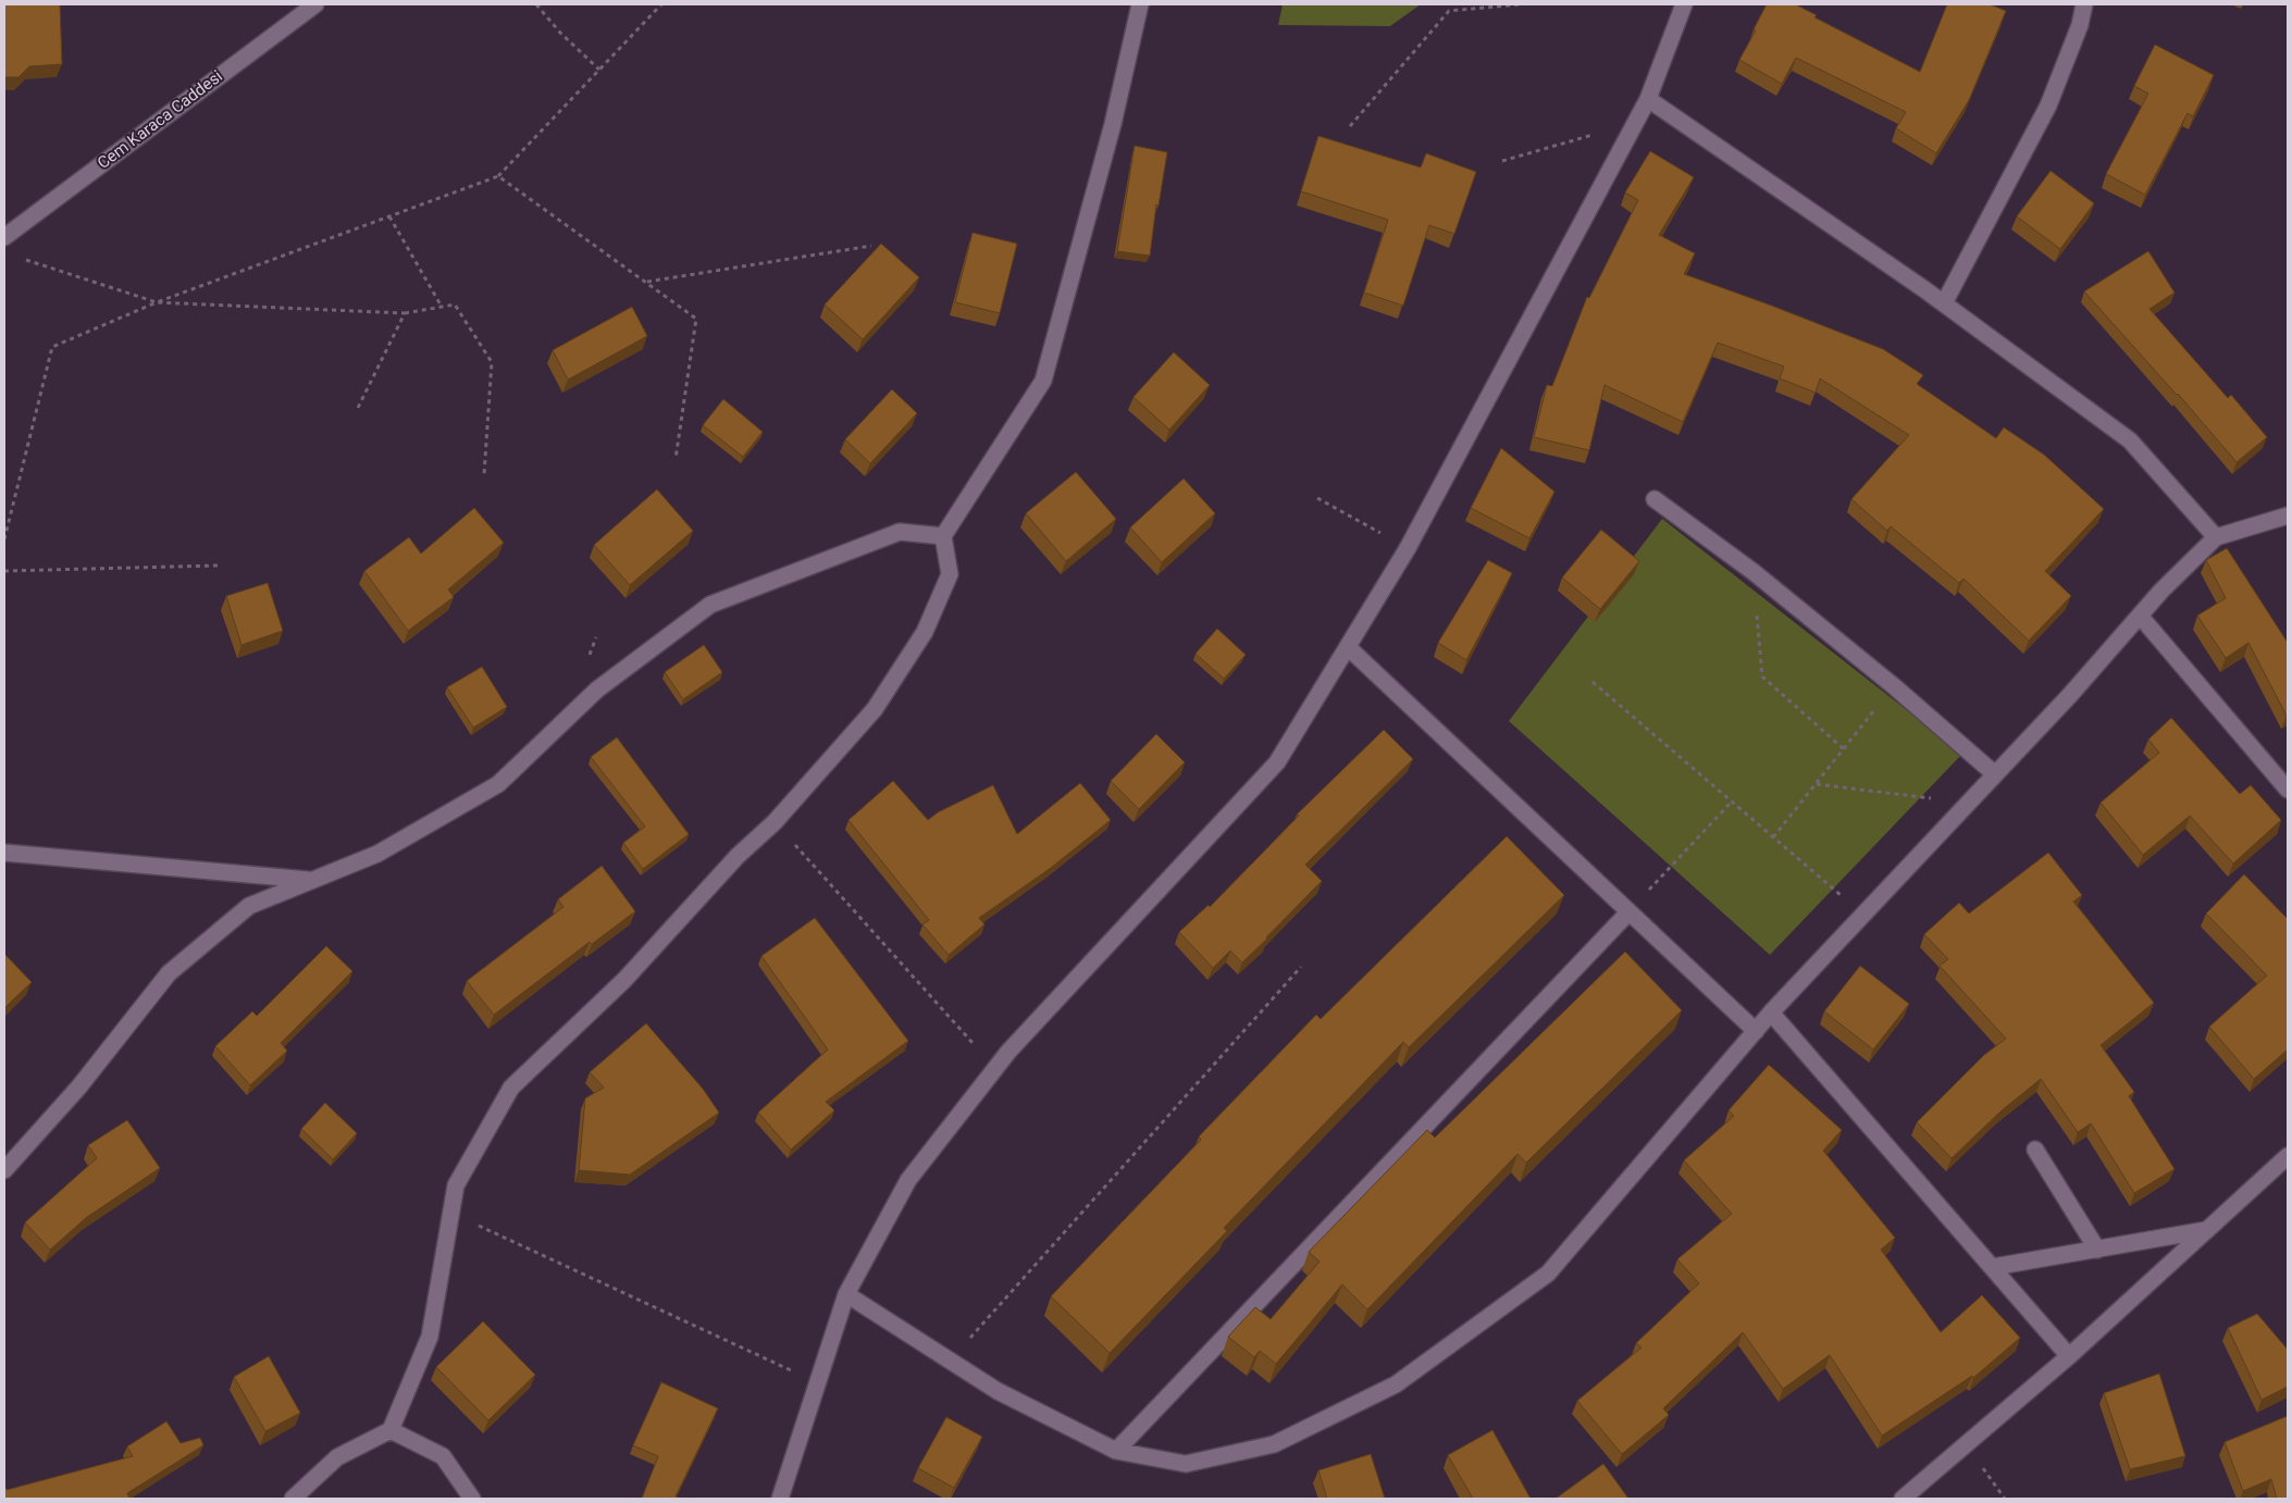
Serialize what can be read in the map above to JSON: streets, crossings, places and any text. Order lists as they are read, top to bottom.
{
  "streets": {
    "street": ["Cem Karaca Caddesi"]
  }
}
